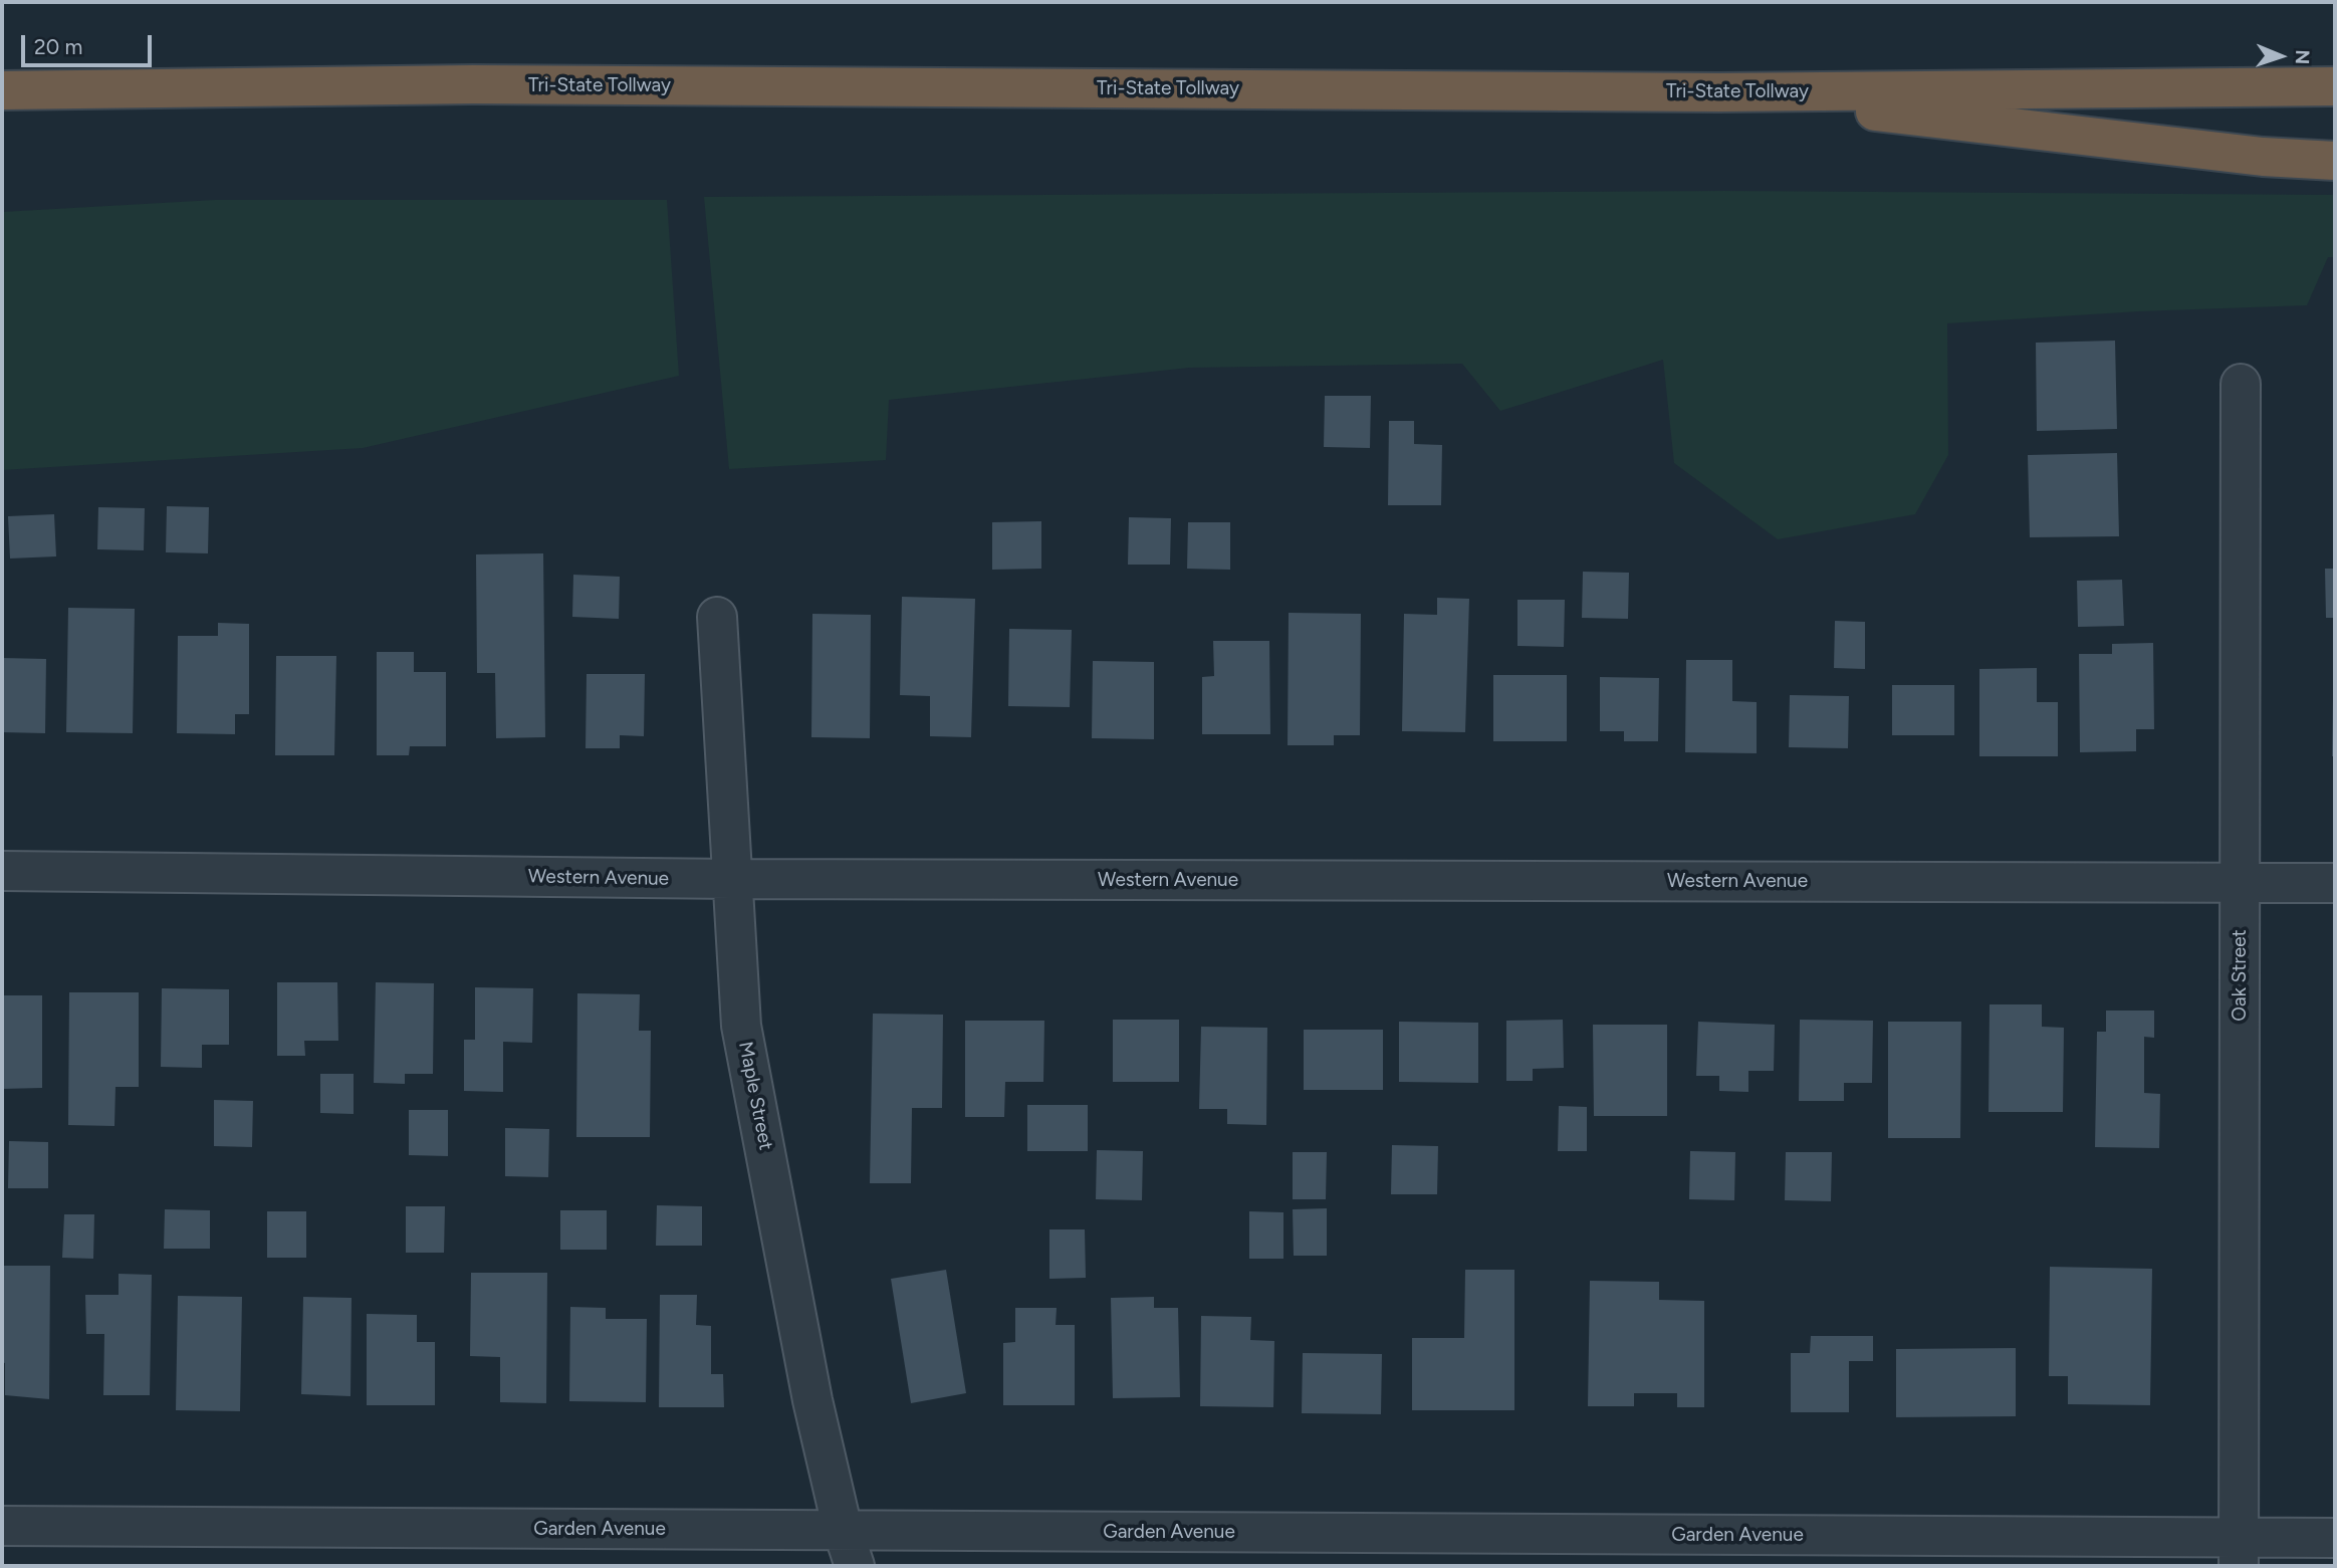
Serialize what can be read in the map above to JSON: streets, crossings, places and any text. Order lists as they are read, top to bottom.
{
  "streets": {
    "highway": ["Tri-State Tollway"],
    "street": [
      "Western Avenue",
      "Oak Street",
      "Maple Street",
      "Garden Avenue"
    ]
  },
  "crossings": [
    ["Western Avenue", "Oak Street"],
    ["Western Avenue", "Maple Street"],
    ["Oak Street", "Garden Avenue"],
    ["Maple Street", "Garden Avenue"]
  ],
  "scale_bar": "20 m",
  "north": "right"
}
